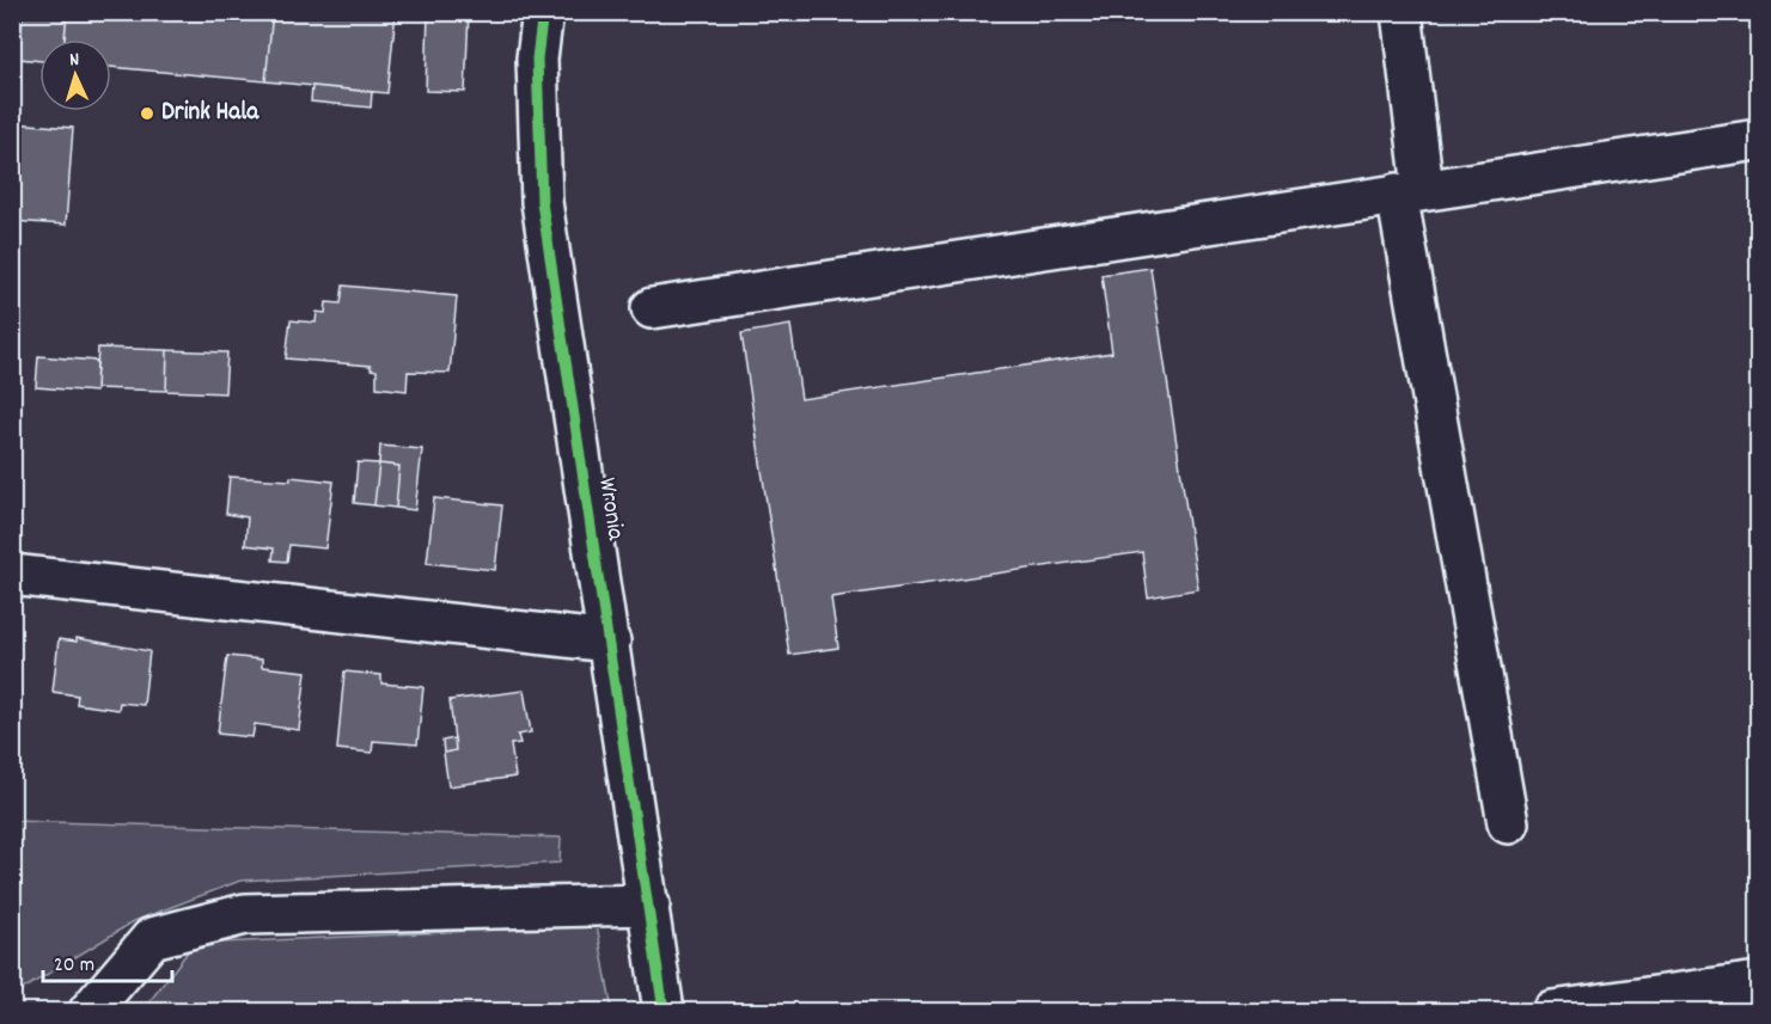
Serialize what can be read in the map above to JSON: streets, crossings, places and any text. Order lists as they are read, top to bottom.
{
  "streets": {
    "street": ["Wronia"]
  },
  "places": ["Drink Hala"],
  "scale_bar": "20 m",
  "north": "top"
}
